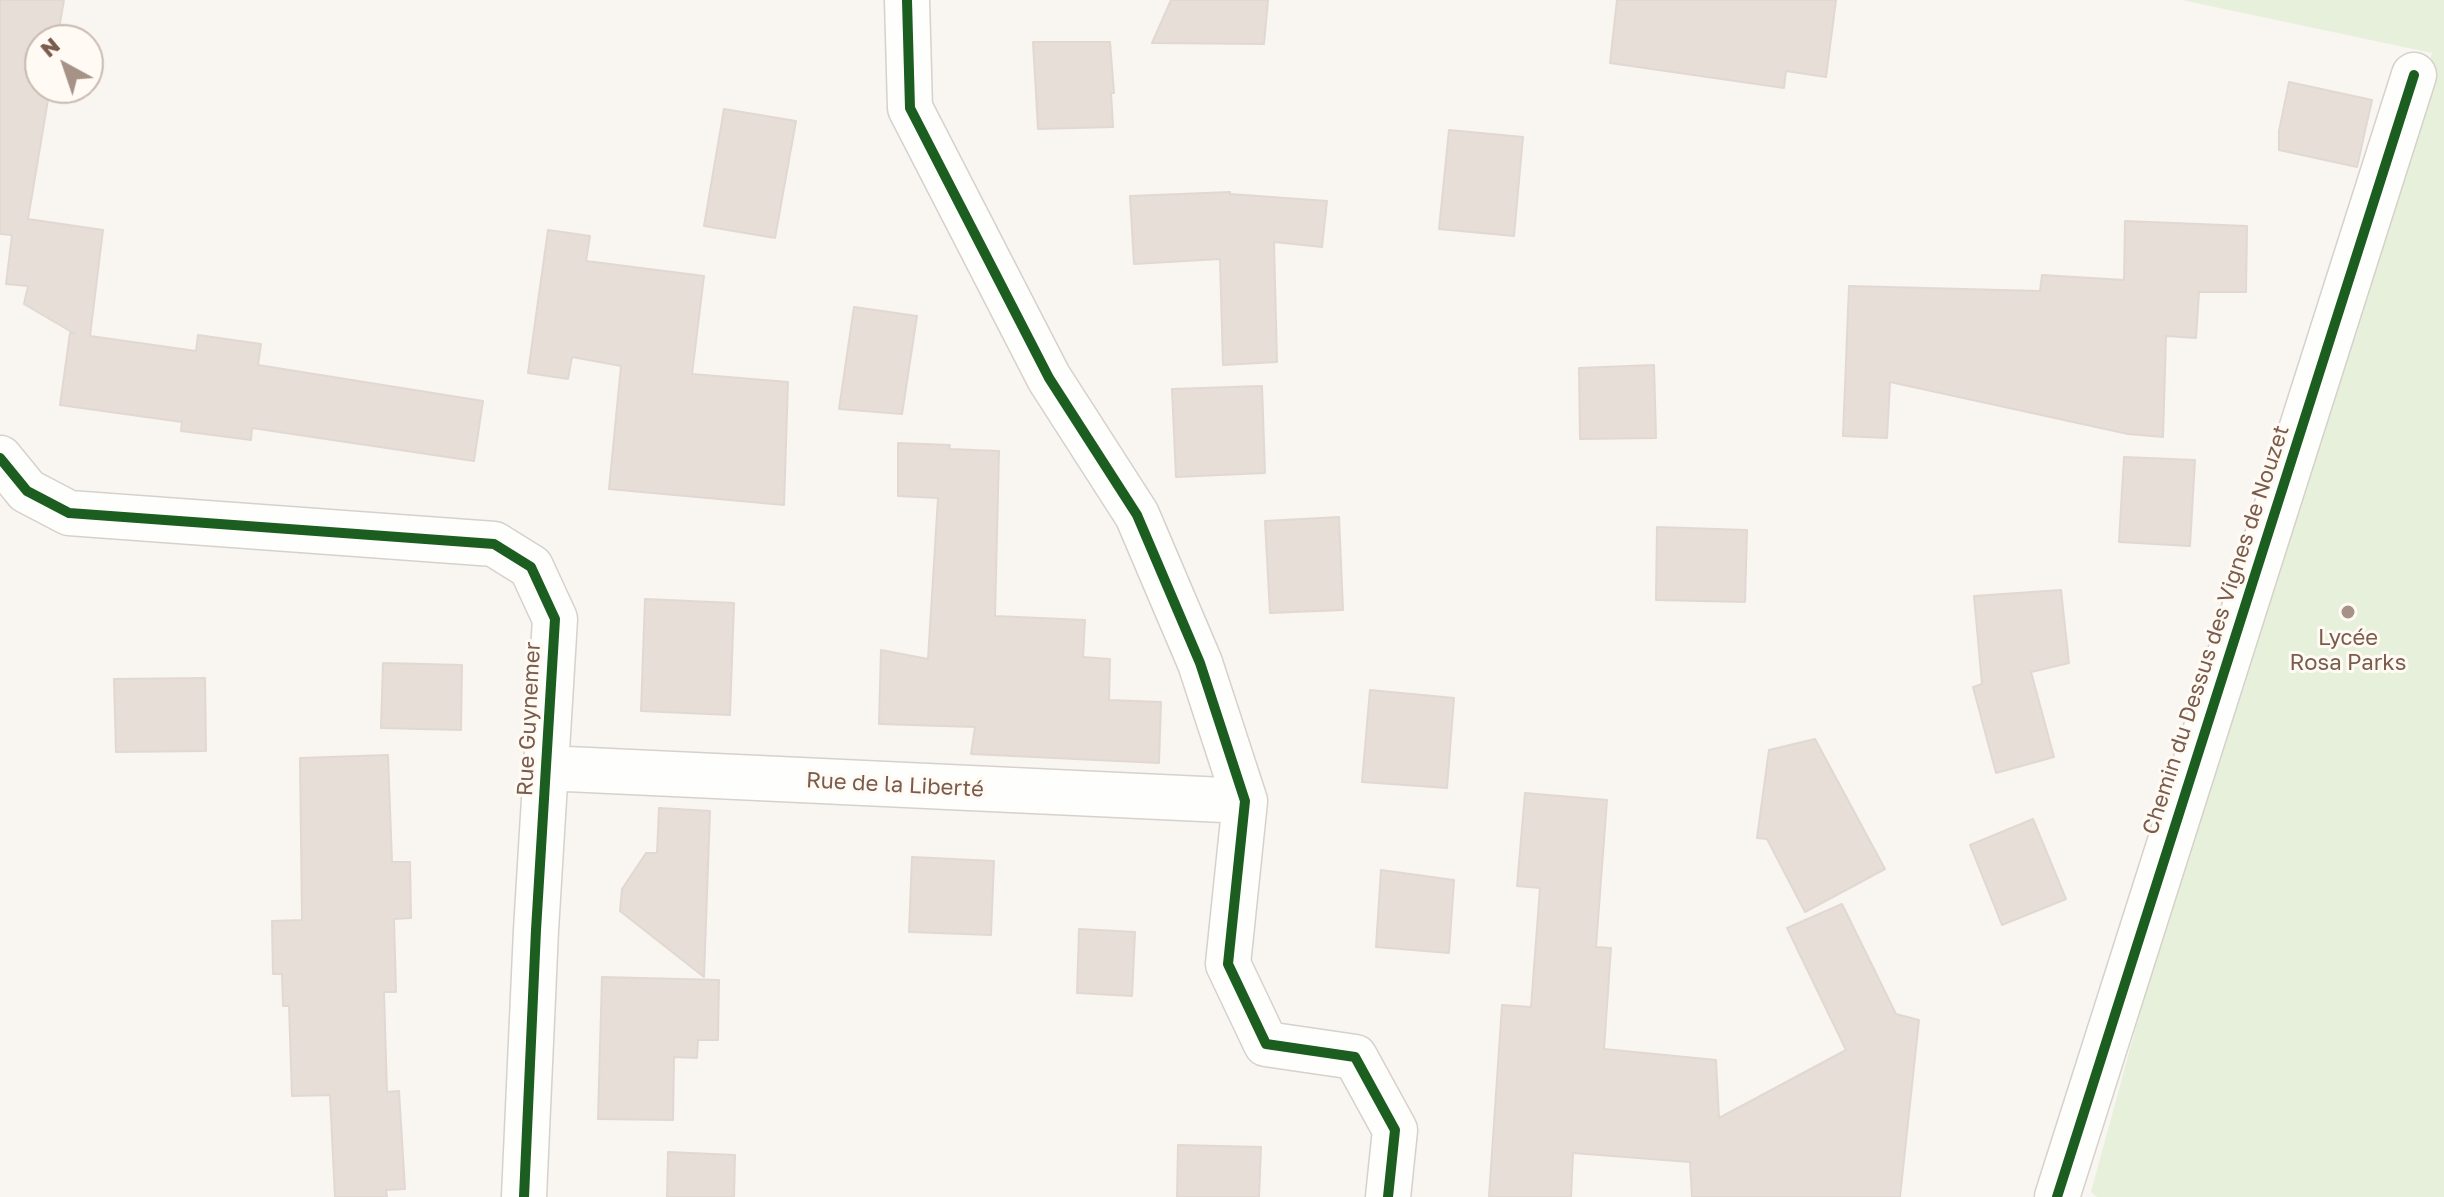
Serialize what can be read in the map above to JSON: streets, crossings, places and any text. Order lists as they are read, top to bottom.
{
  "streets": {
    "street": ["Chemin du Dessus des Vignes de Nouzet", "Rue Guynemer", "Rue de la Liberté"]
  },
  "crossings": [
    ["Rue Guynemer", "Rue de la Liberté"]
  ],
  "places": ["Lycée Rosa Parks"],
  "north": "top left"
}
